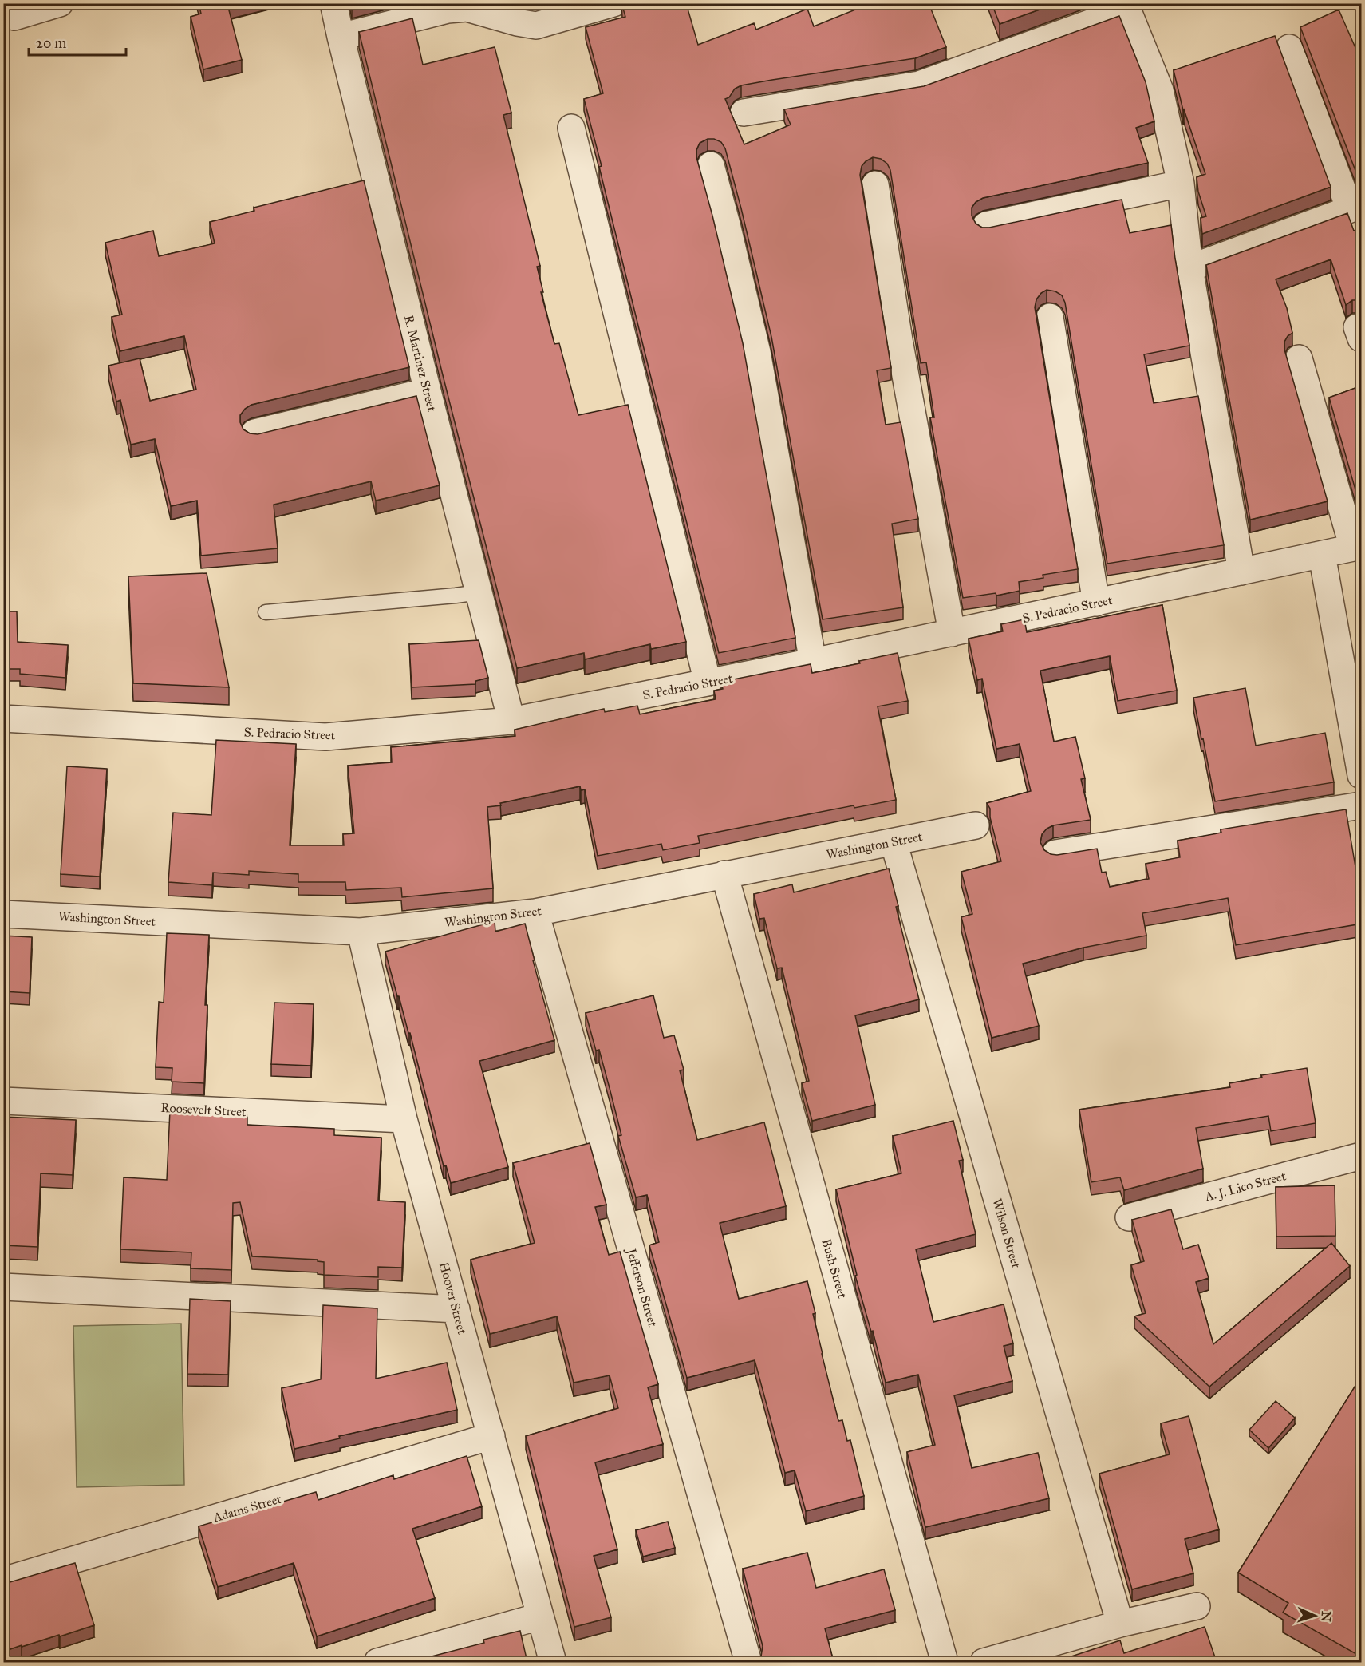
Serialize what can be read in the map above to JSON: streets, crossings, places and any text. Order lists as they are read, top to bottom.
{
  "streets": {
    "street": [
      "R. Martinez Street",
      "S. Pedracio Street",
      "Washington Street",
      "Roosevelt Street",
      "A. J. Lico Street",
      "Wilson Street",
      "Bush Street",
      "Jefferson Street",
      "Hoover Street",
      "Adams Street"
    ]
  },
  "crossings": [
    ["R. Martinez Street", "S. Pedracio Street"],
    ["Washington Street", "Wilson Street"],
    ["Washington Street", "Bush Street"],
    ["Washington Street", "Jefferson Street"],
    ["Washington Street", "Hoover Street"],
    ["Roosevelt Street", "Hoover Street"],
    ["Hoover Street", "Adams Street"]
  ],
  "scale_bar": "20 m",
  "north": "right"
}
